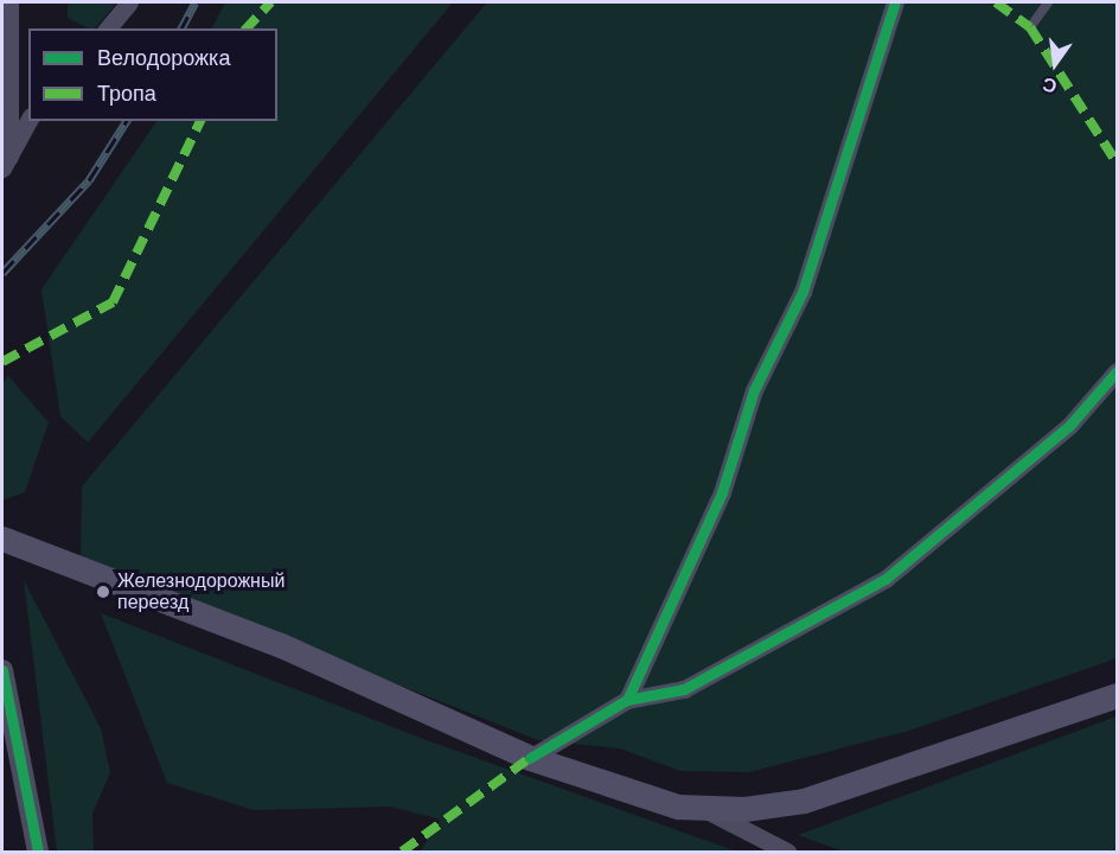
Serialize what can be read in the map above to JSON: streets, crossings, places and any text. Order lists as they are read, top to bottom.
{
  "places": ["Железнодорожный переезд"],
  "legend": ["Велодорожка", "Тропа"],
  "north": "bottom"
}
